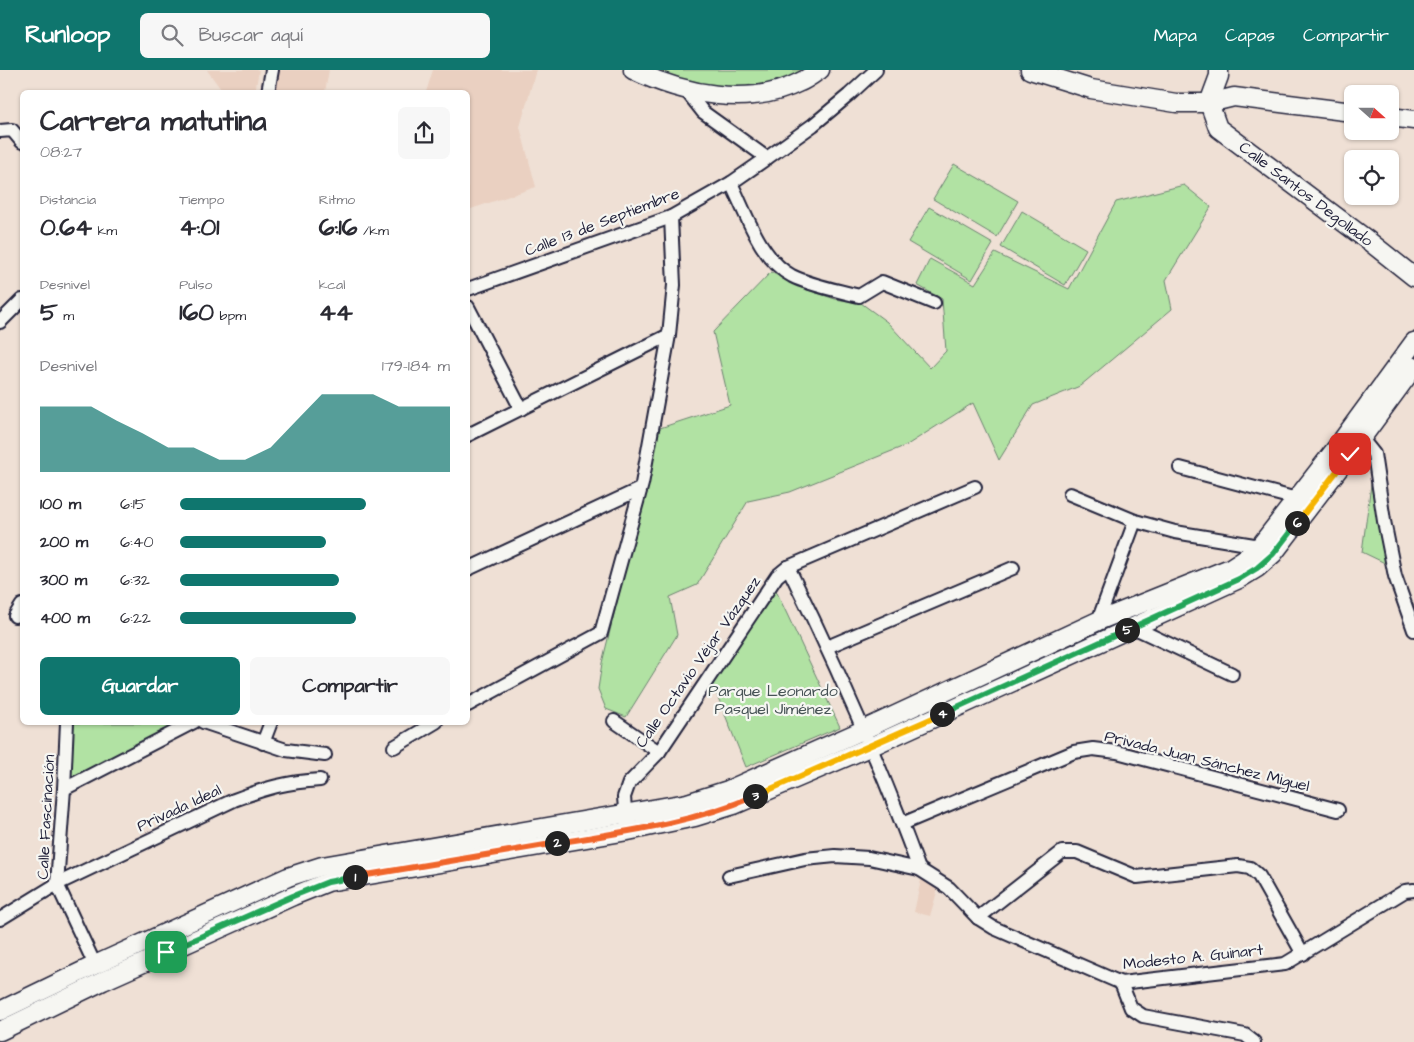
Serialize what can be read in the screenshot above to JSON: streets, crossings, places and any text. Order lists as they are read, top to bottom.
{
  "streets": {
    "main road": ["Calle Santos Degollado"],
    "street": [
      "Calle 13 de Septiembre",
      "Calle Octavio Véjar Vázquez",
      "Privada Juan Sánchez Miguel",
      "Privada Ideal",
      "Calle Fascinación",
      "Modesto A. Guinart"
    ]
  },
  "crossings": [
    ["Privada Ideal", "Calle Fascinación"]
  ],
  "parks": ["Parque Leonardo Pasquel Jiménez"],
  "north": "right",
  "page": {
    "header": "Runloop",
    "search": "Buscar aquí",
    "nav": ["Mapa", "Capas", "Compartir"],
    "heading": ["Carrera matutina", "08:27"],
    "stats": [
      ["Distancia", "0.64 km"],
      ["Tiempo", "4:01"],
      ["Ritmo", "6:16 /km"],
      ["Desnivel", "5 m"],
      ["Pulso", "160 bpm"],
      ["kcal", "44"]
    ],
    "chart": ["Desnivel", "179–184 m"],
    "list": [
      {
        "name": "100 m",
        "note": "6:15"
      },
      {
        "name": "200 m",
        "note": "6:40"
      },
      {
        "name": "300 m",
        "note": "6:32"
      },
      {
        "name": "400 m",
        "note": "6:22"
      }
    ],
    "pins": [
      "6",
      "5",
      "4",
      "3",
      "2",
      "1"
    ],
    "buttons": ["Guardar", "Compartir"]
  }
}
